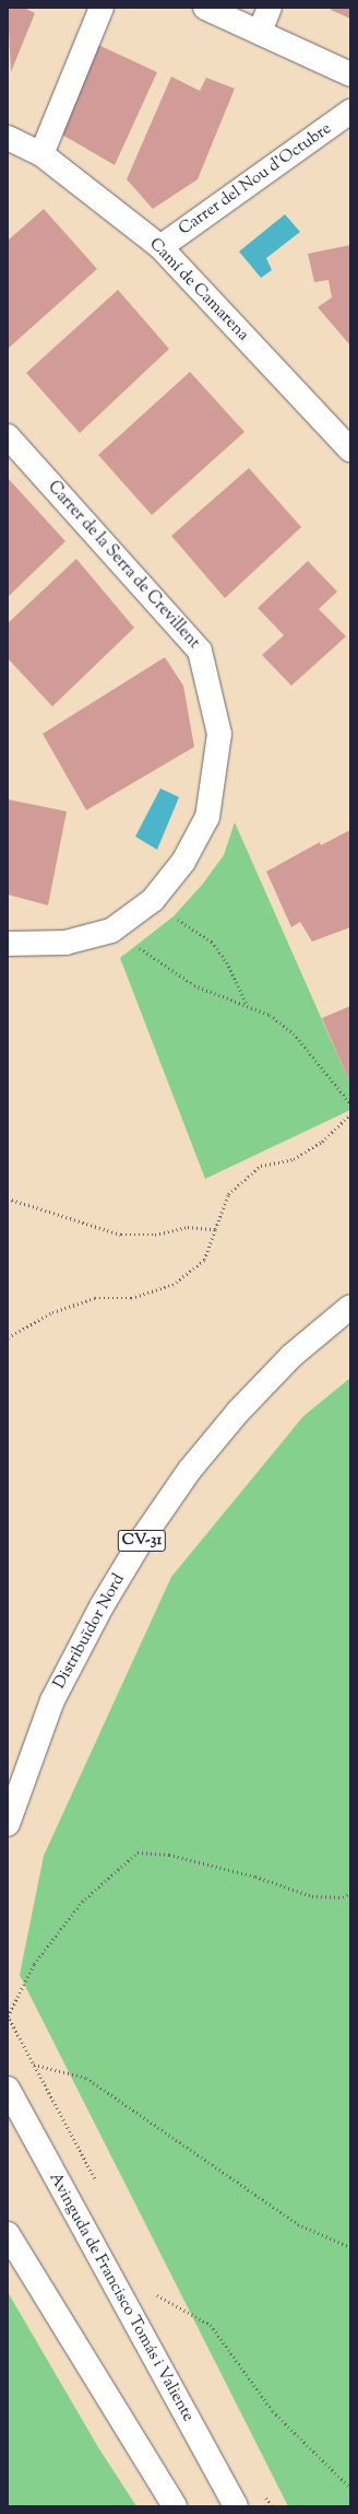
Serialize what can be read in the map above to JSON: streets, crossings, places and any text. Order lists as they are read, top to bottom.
{
  "streets": {
    "street": [
      "Carrer del Nou d'Octubre",
      "Camí de Camarena",
      "Carrer de la Serra de Crevillent",
      "CV-31",
      "Distribuïdor Nord",
      "Avinguda de Francisco Tomás i Valiente"
    ]
  },
  "crossings": [
    ["Carrer del Nou d'Octubre", "Camí de Camarena"]
  ]
}
